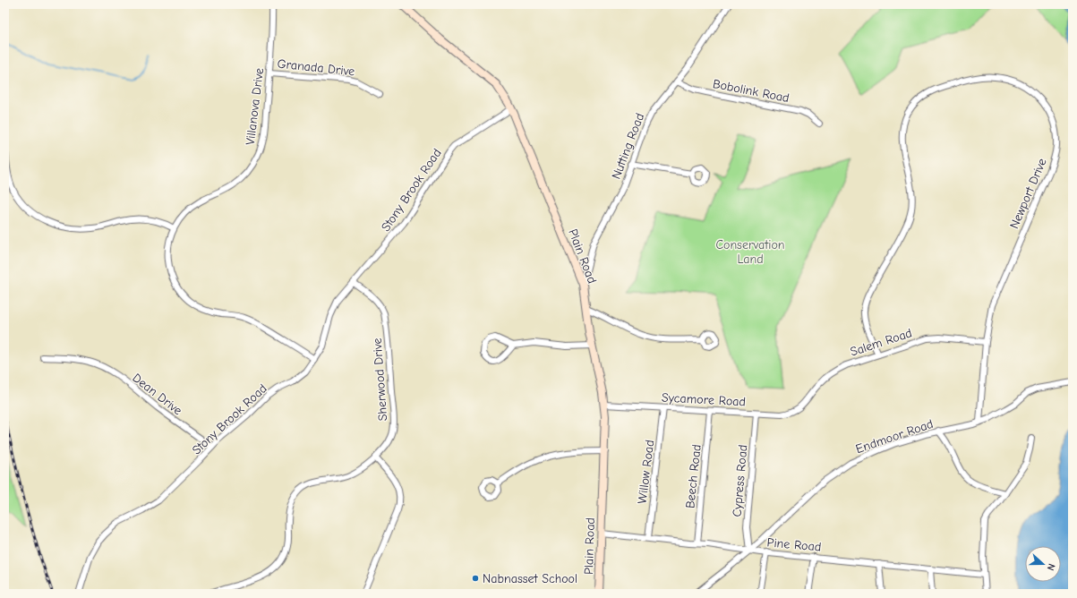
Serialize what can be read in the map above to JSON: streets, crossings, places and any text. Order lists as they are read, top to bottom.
{
  "streets": {
    "main road": ["Plain Road"],
    "street": [
      "Granada Drive",
      "Bobolink Road",
      "Villanova Drive",
      "Nutting Road",
      "Stony Brook Road",
      "Newport Drive",
      "Salem Road",
      "Sherwood Drive",
      "Dean Drive",
      "Sycamore Road",
      "Endmoor Road",
      "Willow Road",
      "Beech Road",
      "Cypress Road",
      "Pine Road"
    ]
  },
  "crossings": [
    ["Granada Drive", "Villanova Drive"],
    ["Bobolink Road", "Nutting Road"],
    ["Villanova Drive", "Stony Brook Road"],
    ["Nutting Road", "Plain Road"],
    ["Stony Brook Road", "Plain Road"],
    ["Stony Brook Road", "Sherwood Drive"],
    ["Stony Brook Road", "Dean Drive"],
    ["Newport Drive", "Salem Road"],
    ["Newport Drive", "Endmoor Road"],
    ["Plain Road", "Sycamore Road"],
    ["Plain Road", "Pine Road"],
    ["Salem Road", "Sycamore Road"],
    ["Sycamore Road", "Willow Road"],
    ["Sycamore Road", "Beech Road"],
    ["Sycamore Road", "Cypress Road"],
    ["Endmoor Road", "Cypress Road"],
    ["Endmoor Road", "Pine Road"],
    ["Willow Road", "Pine Road"],
    ["Beech Road", "Pine Road"],
    ["Cypress Road", "Pine Road"]
  ],
  "parks": ["Conservation Land"],
  "places": ["Nabnasset School"],
  "north": "right"
}
